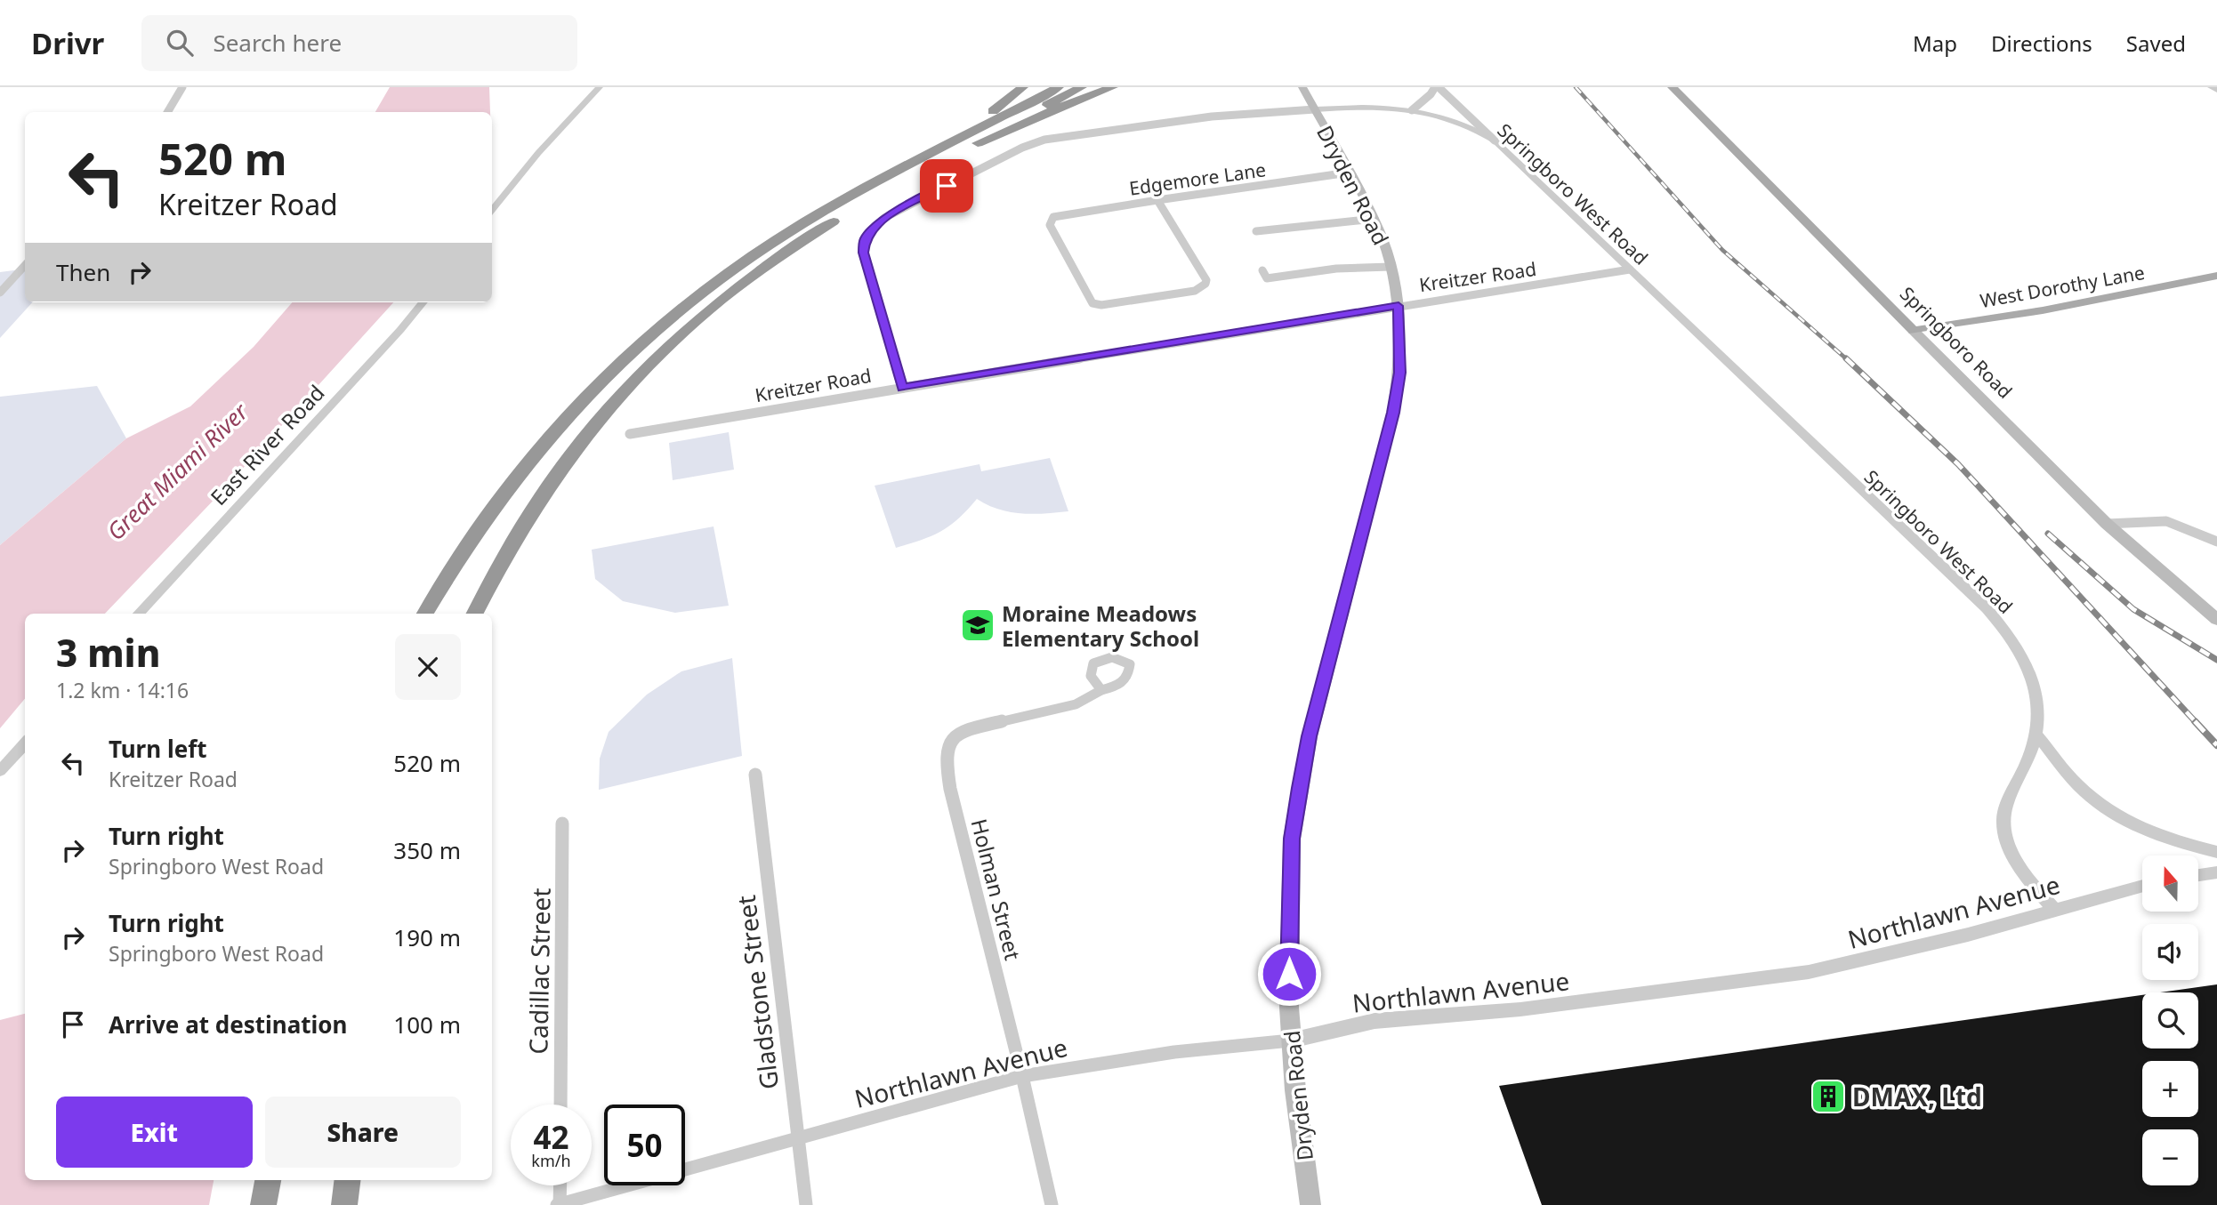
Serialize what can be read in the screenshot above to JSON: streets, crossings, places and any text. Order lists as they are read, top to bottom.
{
  "streets": {
    "main road": ["Dryden Road", "West Dorothy Lane", "Springboro Road"],
    "street": [
      "Edgemore Lane",
      "Springboro West Road",
      "Kreitzer Road",
      "East River Road",
      "Holman Street",
      "Northlawn Avenue",
      "Cadillac Street",
      "Gladstone Street"
    ]
  },
  "crossings": [
    ["Edgemore Lane", "Dryden Road"],
    ["Dryden Road", "Springboro West Road"],
    ["Dryden Road", "Kreitzer Road"],
    ["Dryden Road", "Northlawn Avenue"],
    ["Springboro West Road", "Kreitzer Road"],
    ["West Dorothy Lane", "Springboro Road"],
    ["Holman Street", "Northlawn Avenue"],
    ["Northlawn Avenue", "Gladstone Street"]
  ],
  "water": ["Great Miami River"],
  "places": {
    "school or university": ["Moraine Meadows Elementary School"],
    "building": ["DMAX, Ltd"]
  },
  "north": "top",
  "page": {
    "header": "Drivr",
    "search": "Search here",
    "nav": ["Map", "Directions", "Saved"],
    "turn": ["520 m", "Kreitzer Road"],
    "then": "Then",
    "heading": ["3 min", "1.2 km · 14:16"],
    "list": [
      {
        "name": "Turn left",
        "note": "Kreitzer Road",
        "value": "520 m"
      },
      {
        "name": "Turn right",
        "note": "Springboro West Road",
        "value": "350 m"
      },
      {
        "name": "Turn right",
        "note": "Springboro West Road",
        "value": "190 m"
      },
      {
        "name": "Arrive at destination",
        "value": "100 m"
      }
    ],
    "map_buttons": ["+", "−"],
    "buttons": ["Exit", "Share"],
    "speed": "42 km/h",
    "limit": "50"
  }
}
